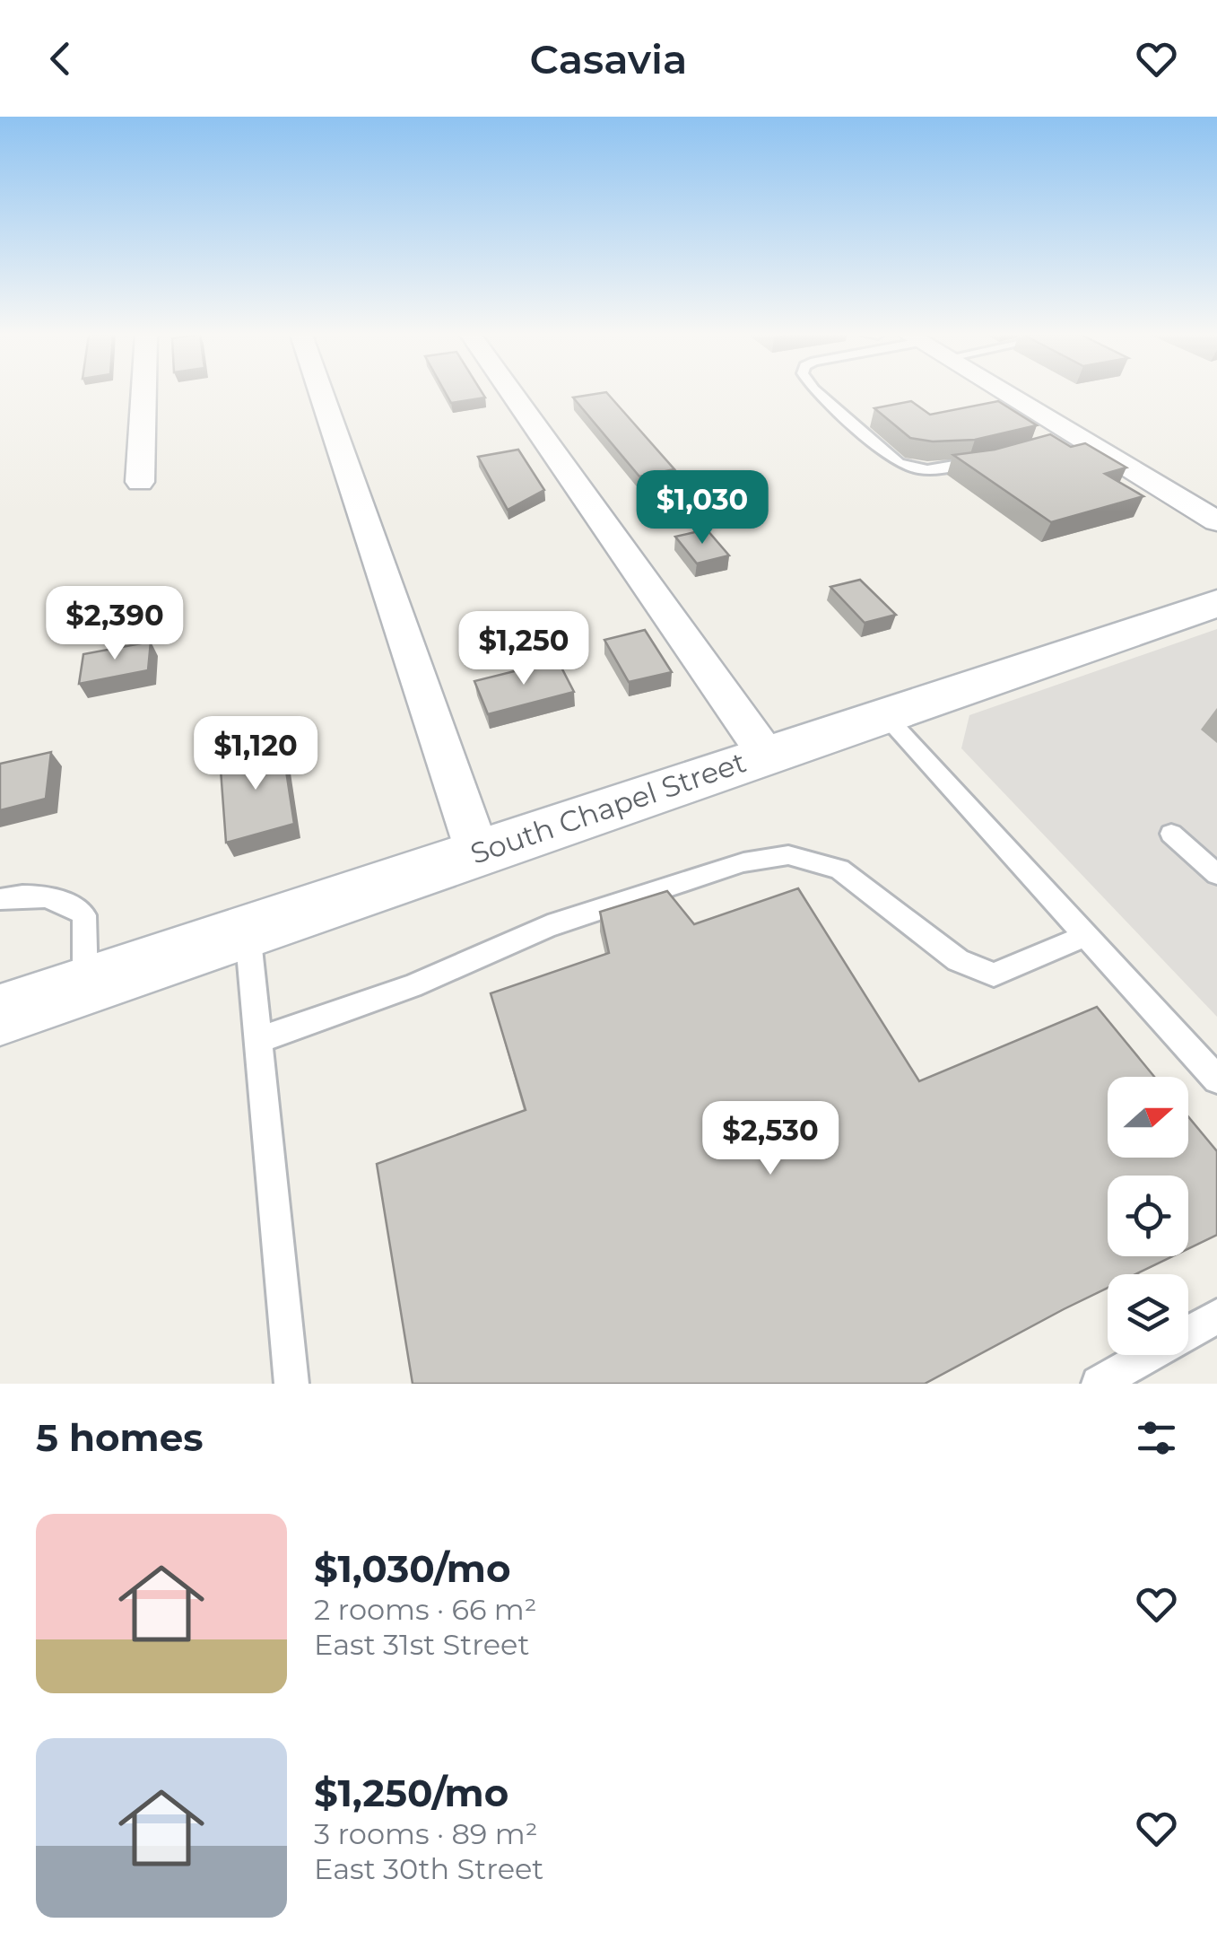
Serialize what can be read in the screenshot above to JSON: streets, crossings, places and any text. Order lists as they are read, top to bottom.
{
  "streets": {
    "street": ["South Chapel Street"]
  },
  "north": "right",
  "page": {
    "header": "Casavia",
    "price": [
      "$1,030",
      "$2,390",
      "$1,250",
      "$1,120",
      "$2,530"
    ],
    "heading": "5 homes",
    "list": [
      {
        "name": "$1,030/mo",
        "note": "2 rooms · 66 m² · East 31st Street"
      },
      {
        "name": "$1,250/mo",
        "note": "3 rooms · 89 m² · East 30th Street"
      }
    ]
  }
}
